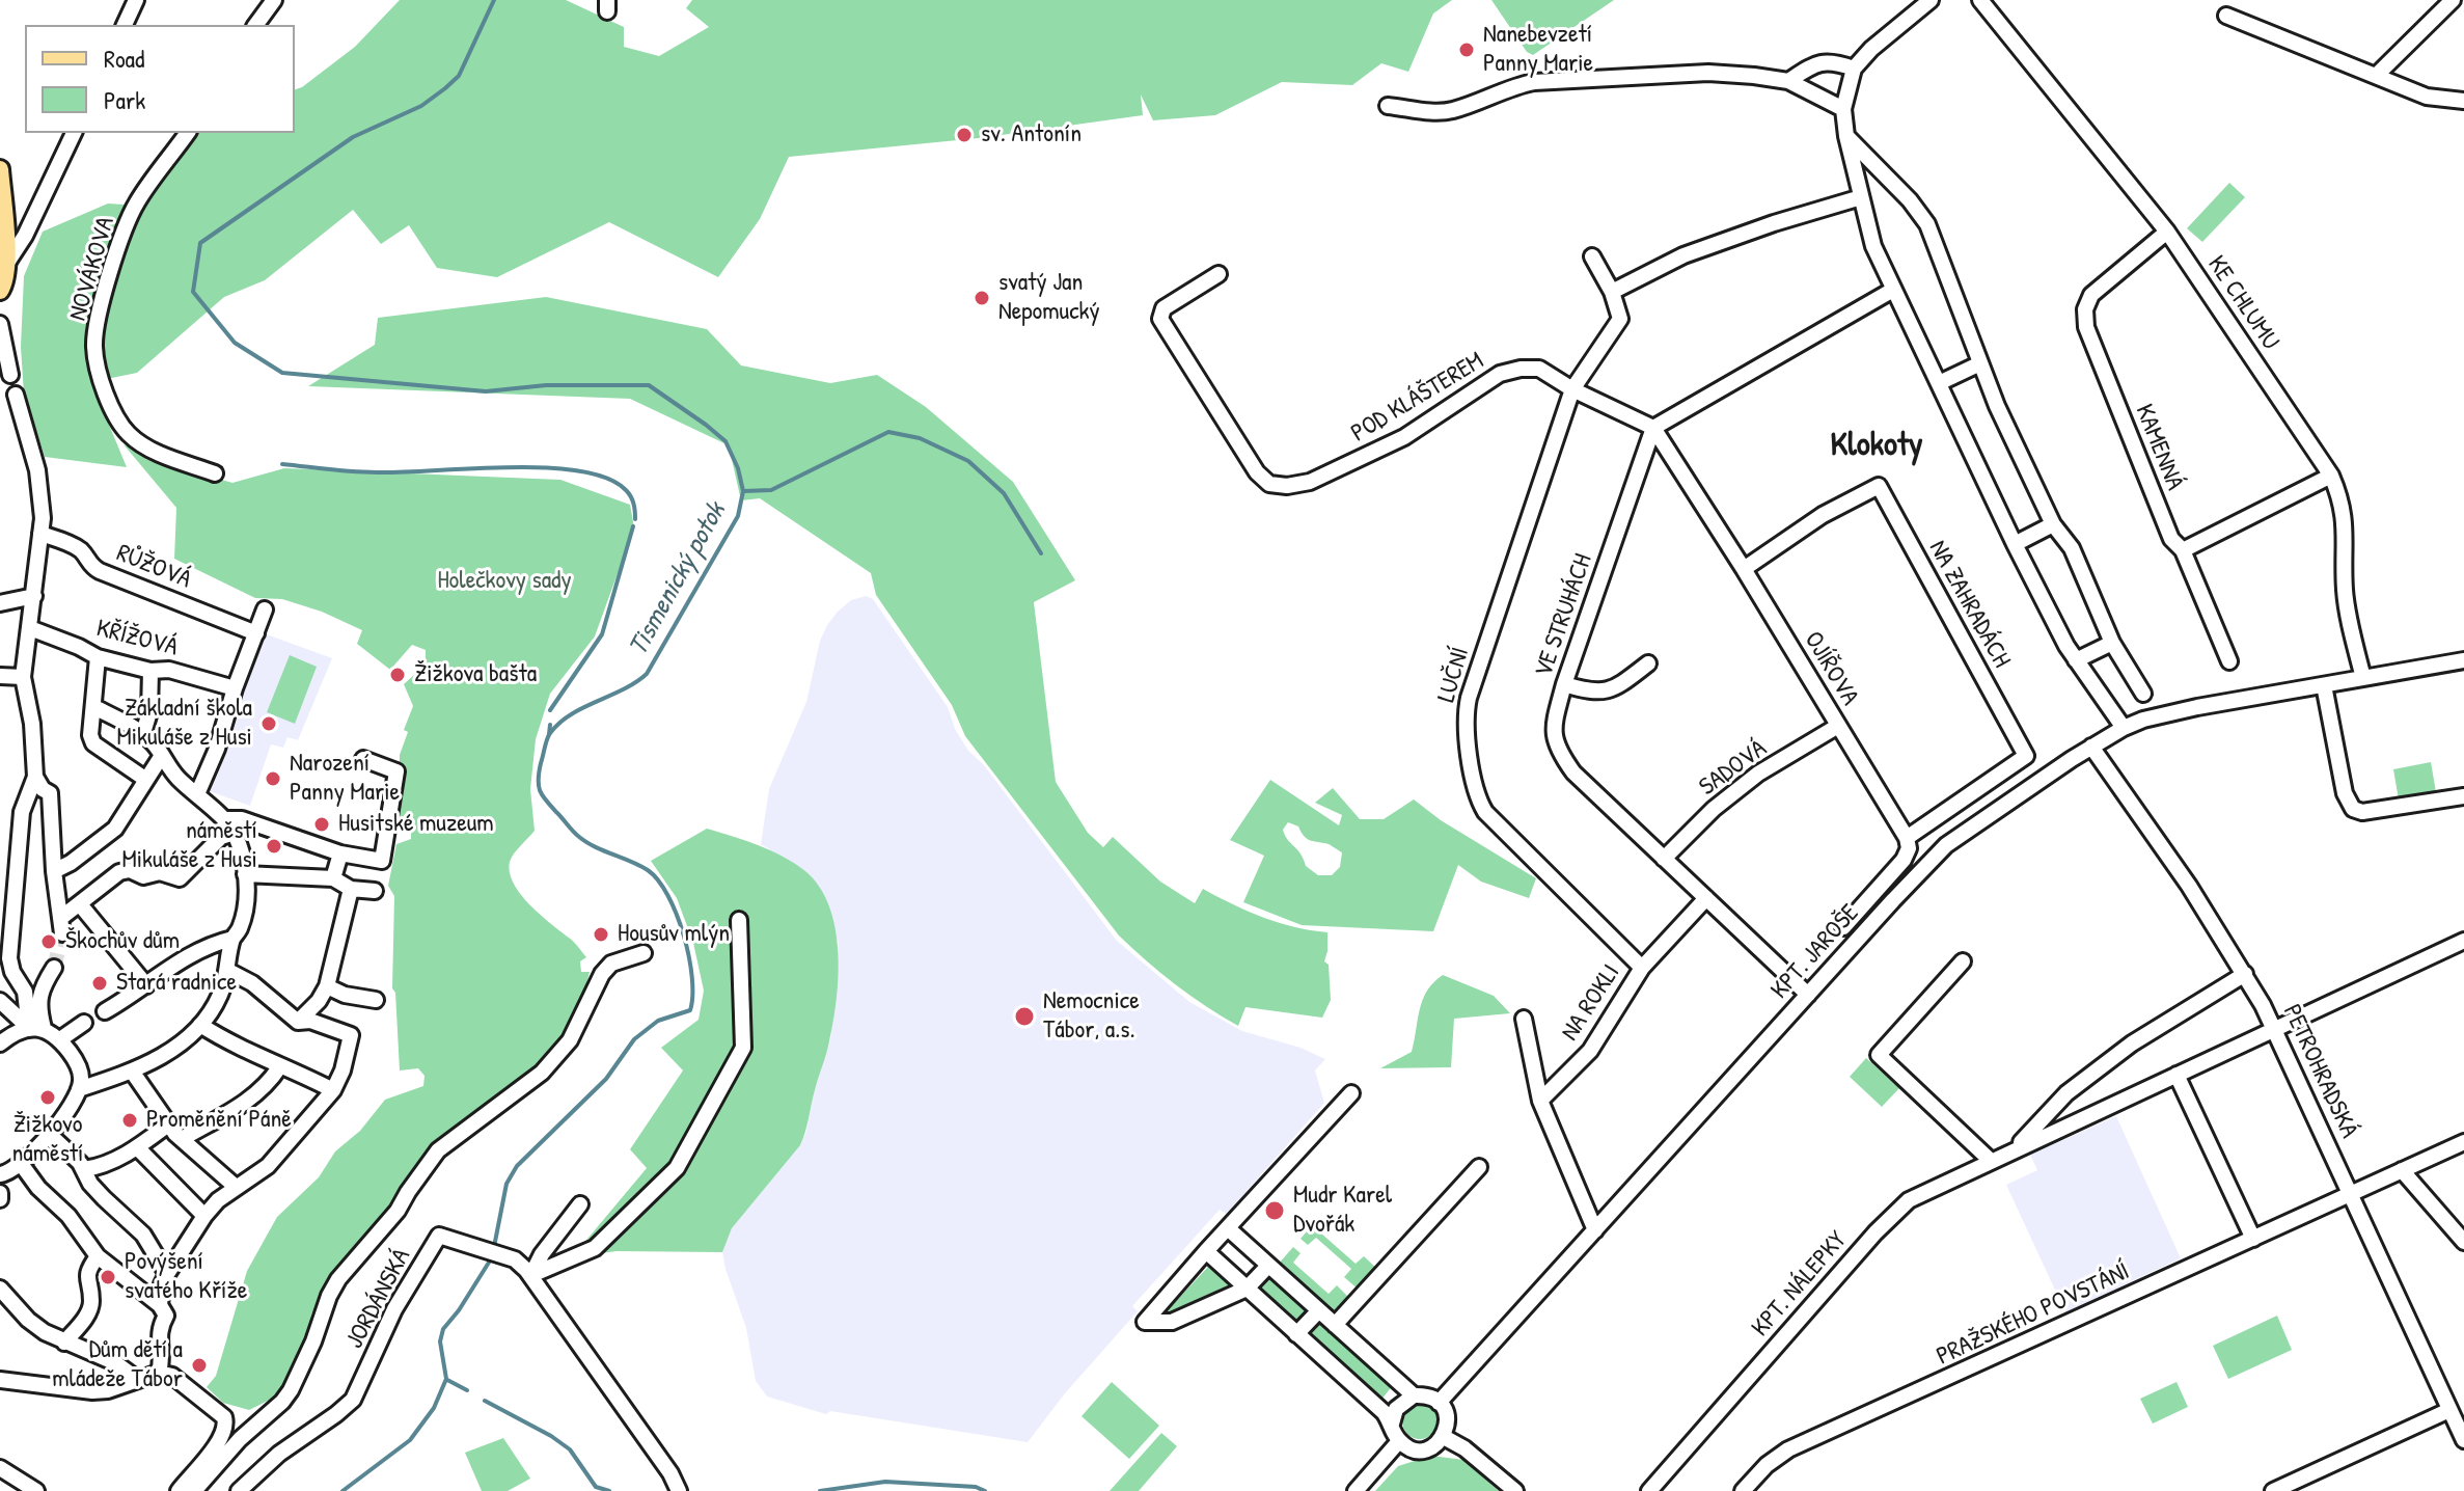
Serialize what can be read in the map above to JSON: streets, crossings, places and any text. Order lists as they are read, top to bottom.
{
  "streets": {
    "street": [
      "NOVÁKOVA",
      "KE CHLUMU",
      "POD KLÁŠTEREM",
      "KAMENNÁ",
      "RŮŽOVÁ",
      "NA ZAHRADÁCH",
      "VE STRUHÁCH",
      "KŘÍŽOVÁ",
      "OJÍŘOVA",
      "LUČNÍ",
      "SADOVÁ",
      "KPT. JAROŠE",
      "NA ROKLI",
      "PETROHRADSKÁ",
      "KPT. NÁLEPKY",
      "JORDÁNSKÁ",
      "PRAŽSKÉHO POVSTÁNÍ"
    ]
  },
  "crossings": [
    ["KE CHLUMU", "KAMENNÁ"],
    ["KE CHLUMU", "KPT. JAROŠE"],
    ["POD KLÁŠTEREM", "VE STRUHÁCH"],
    ["POD KLÁŠTEREM", "OJÍŘOVA"],
    ["POD KLÁŠTEREM", "LUČNÍ"],
    ["NA ZAHRADÁCH", "OJÍŘOVA"],
    ["VE STRUHÁCH", "OJÍŘOVA"],
    ["VE STRUHÁCH", "SADOVÁ"],
    ["VE STRUHÁCH", "KPT. JAROŠE"],
    ["VE STRUHÁCH", "NA ROKLI"],
    ["OJÍŘOVA", "SADOVÁ"],
    ["LUČNÍ", "NA ROKLI"],
    ["KPT. JAROŠE", "PETROHRADSKÁ"],
    ["PETROHRADSKÁ", "KPT. NÁLEPKY"],
    ["PETROHRADSKÁ", "PRAŽSKÉHO POVSTÁNÍ"]
  ],
  "districts": ["Klokoty"],
  "water": ["Tismenický potok"],
  "parks": ["Holečkovy sady"],
  "places": [
    "Nanebevzetí Panny Marie",
    "sv. Antonín",
    "svatý Jan Nepomucký",
    "Žižkova bašta",
    "Základní škola Mikuláše z Husi",
    "Narození Panny Marie",
    "Husitské muzeum",
    "náměstí Mikuláše z Husi",
    "Housův mlýn",
    "Škochův dům",
    "Stará radnice",
    "Nemocnice Tábor, a.s.",
    "Žižkovo náměstí",
    "Proměnění Páně",
    "Mudr Karel Dvořák",
    "Povýšení svatého Kříže",
    "Dům dětí a mládeže Tábor"
  ],
  "legend": ["Road", "Park"]
}
